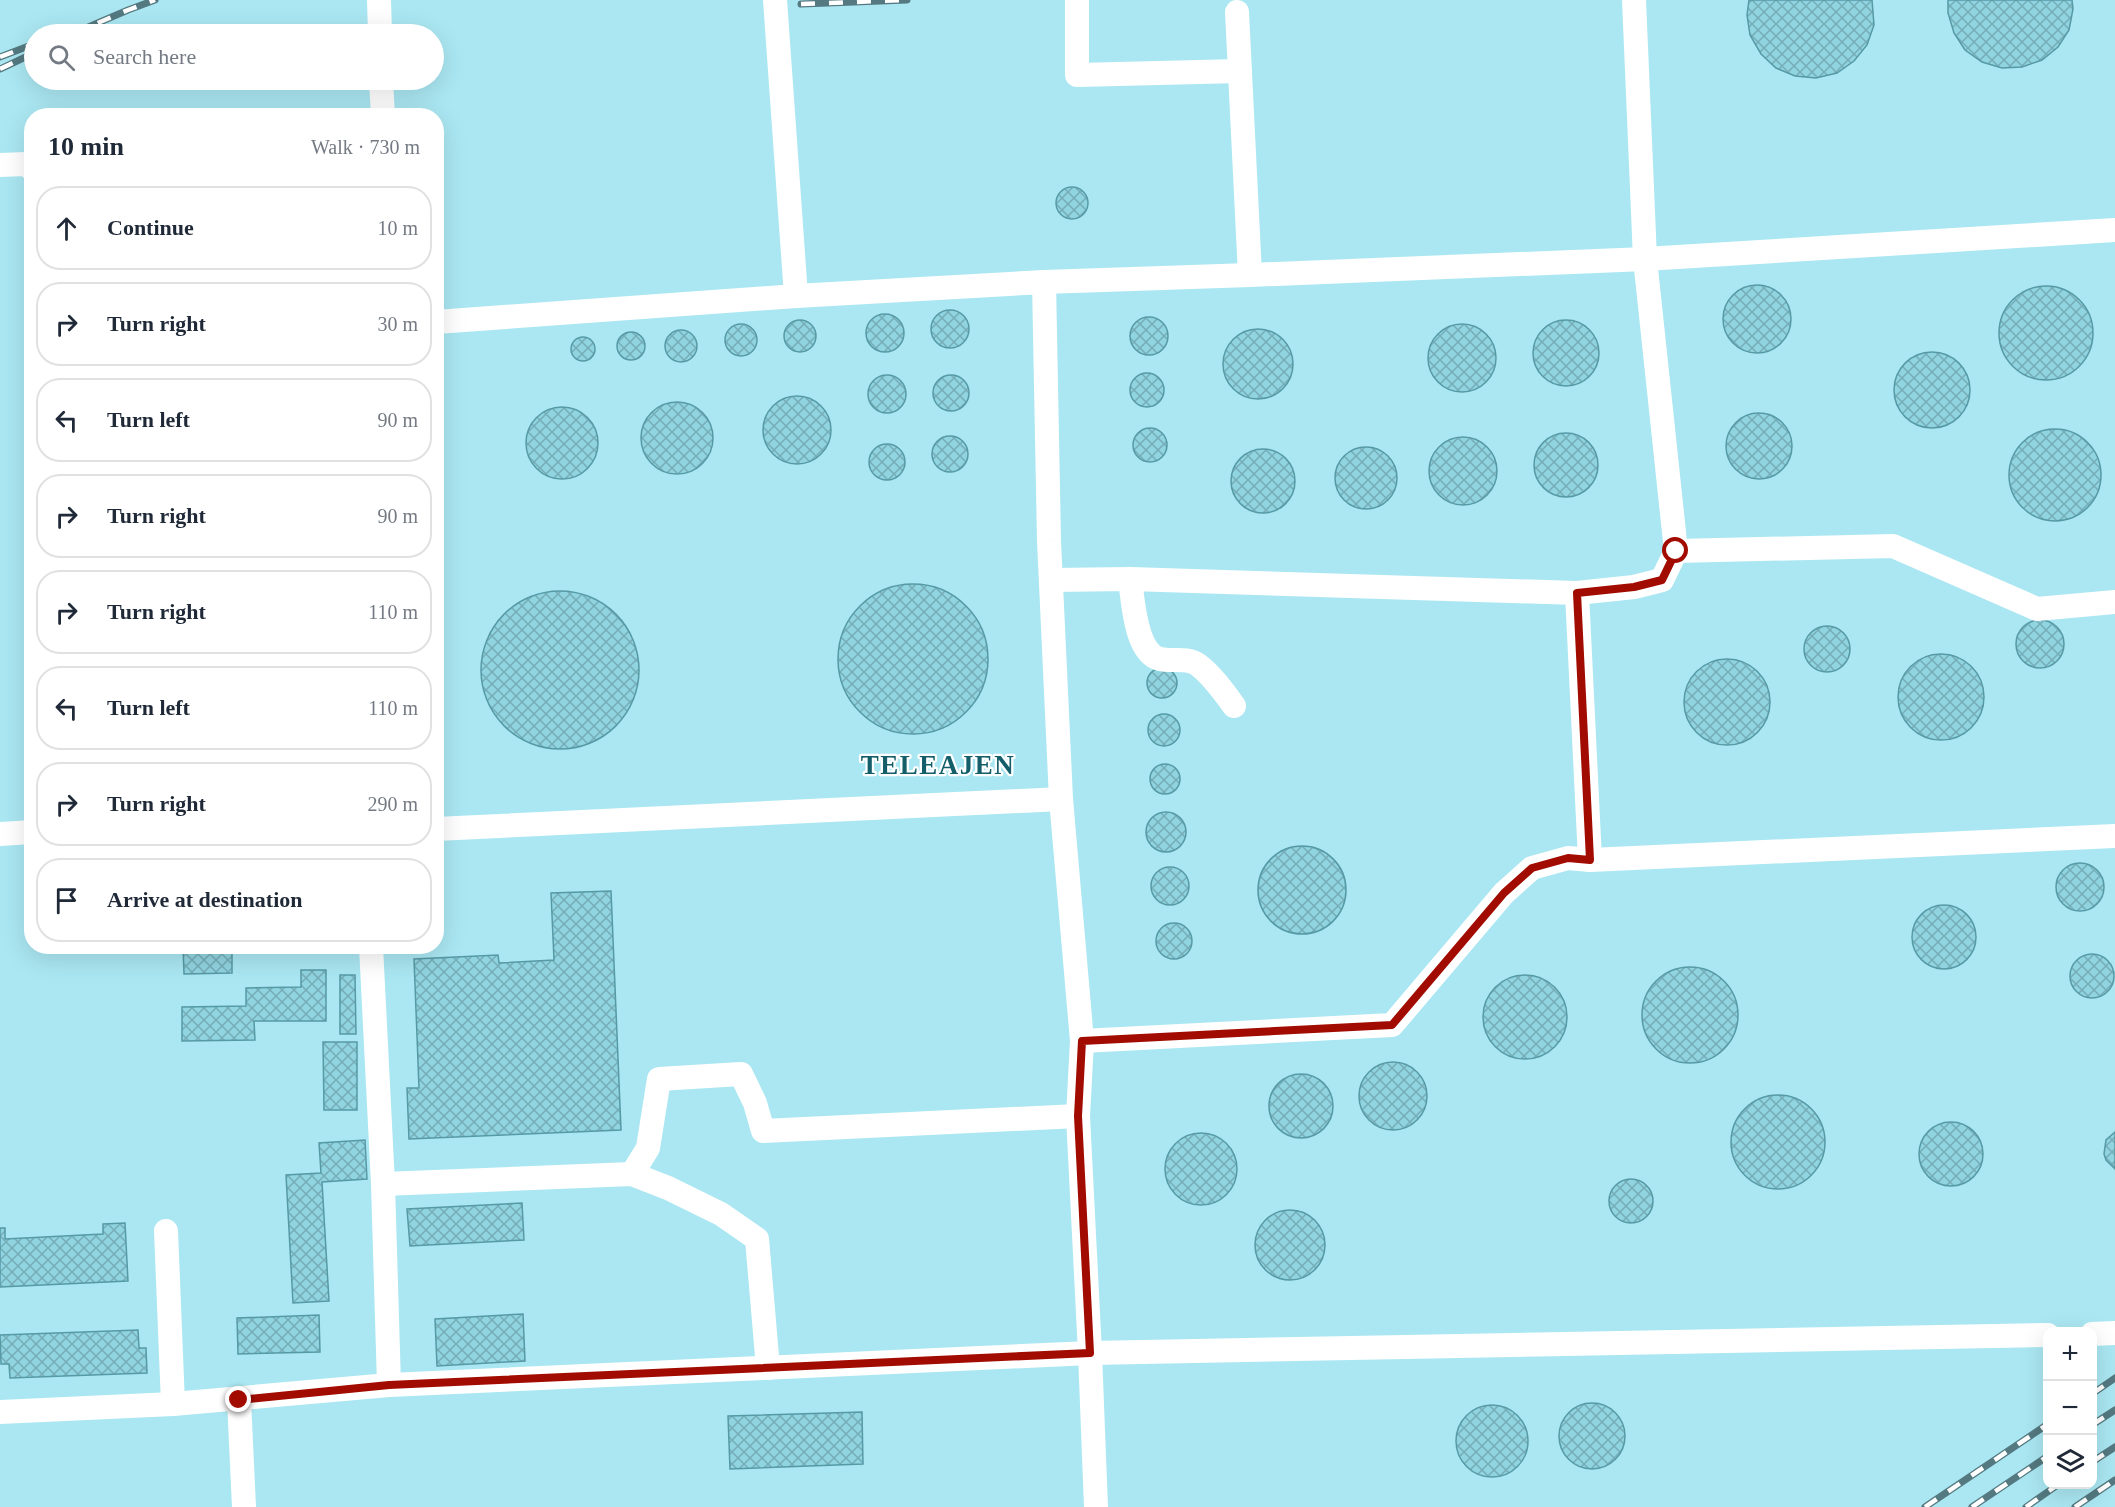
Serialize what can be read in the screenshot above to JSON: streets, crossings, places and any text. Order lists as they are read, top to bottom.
{
  "districts": ["TELEAJEN"],
  "page": {
    "search": "Search here",
    "heading": ["10 min", "Walk · 730 m"],
    "list": [
      ["Continue", "10 m"],
      ["Turn right", "30 m"],
      ["Turn left", "90 m"],
      ["Turn right", "90 m"],
      ["Turn right", "110 m"],
      ["Turn left", "110 m"],
      ["Turn right", "290 m"],
      "Arrive at destination"
    ],
    "map_buttons": ["+", "−"]
  }
}
